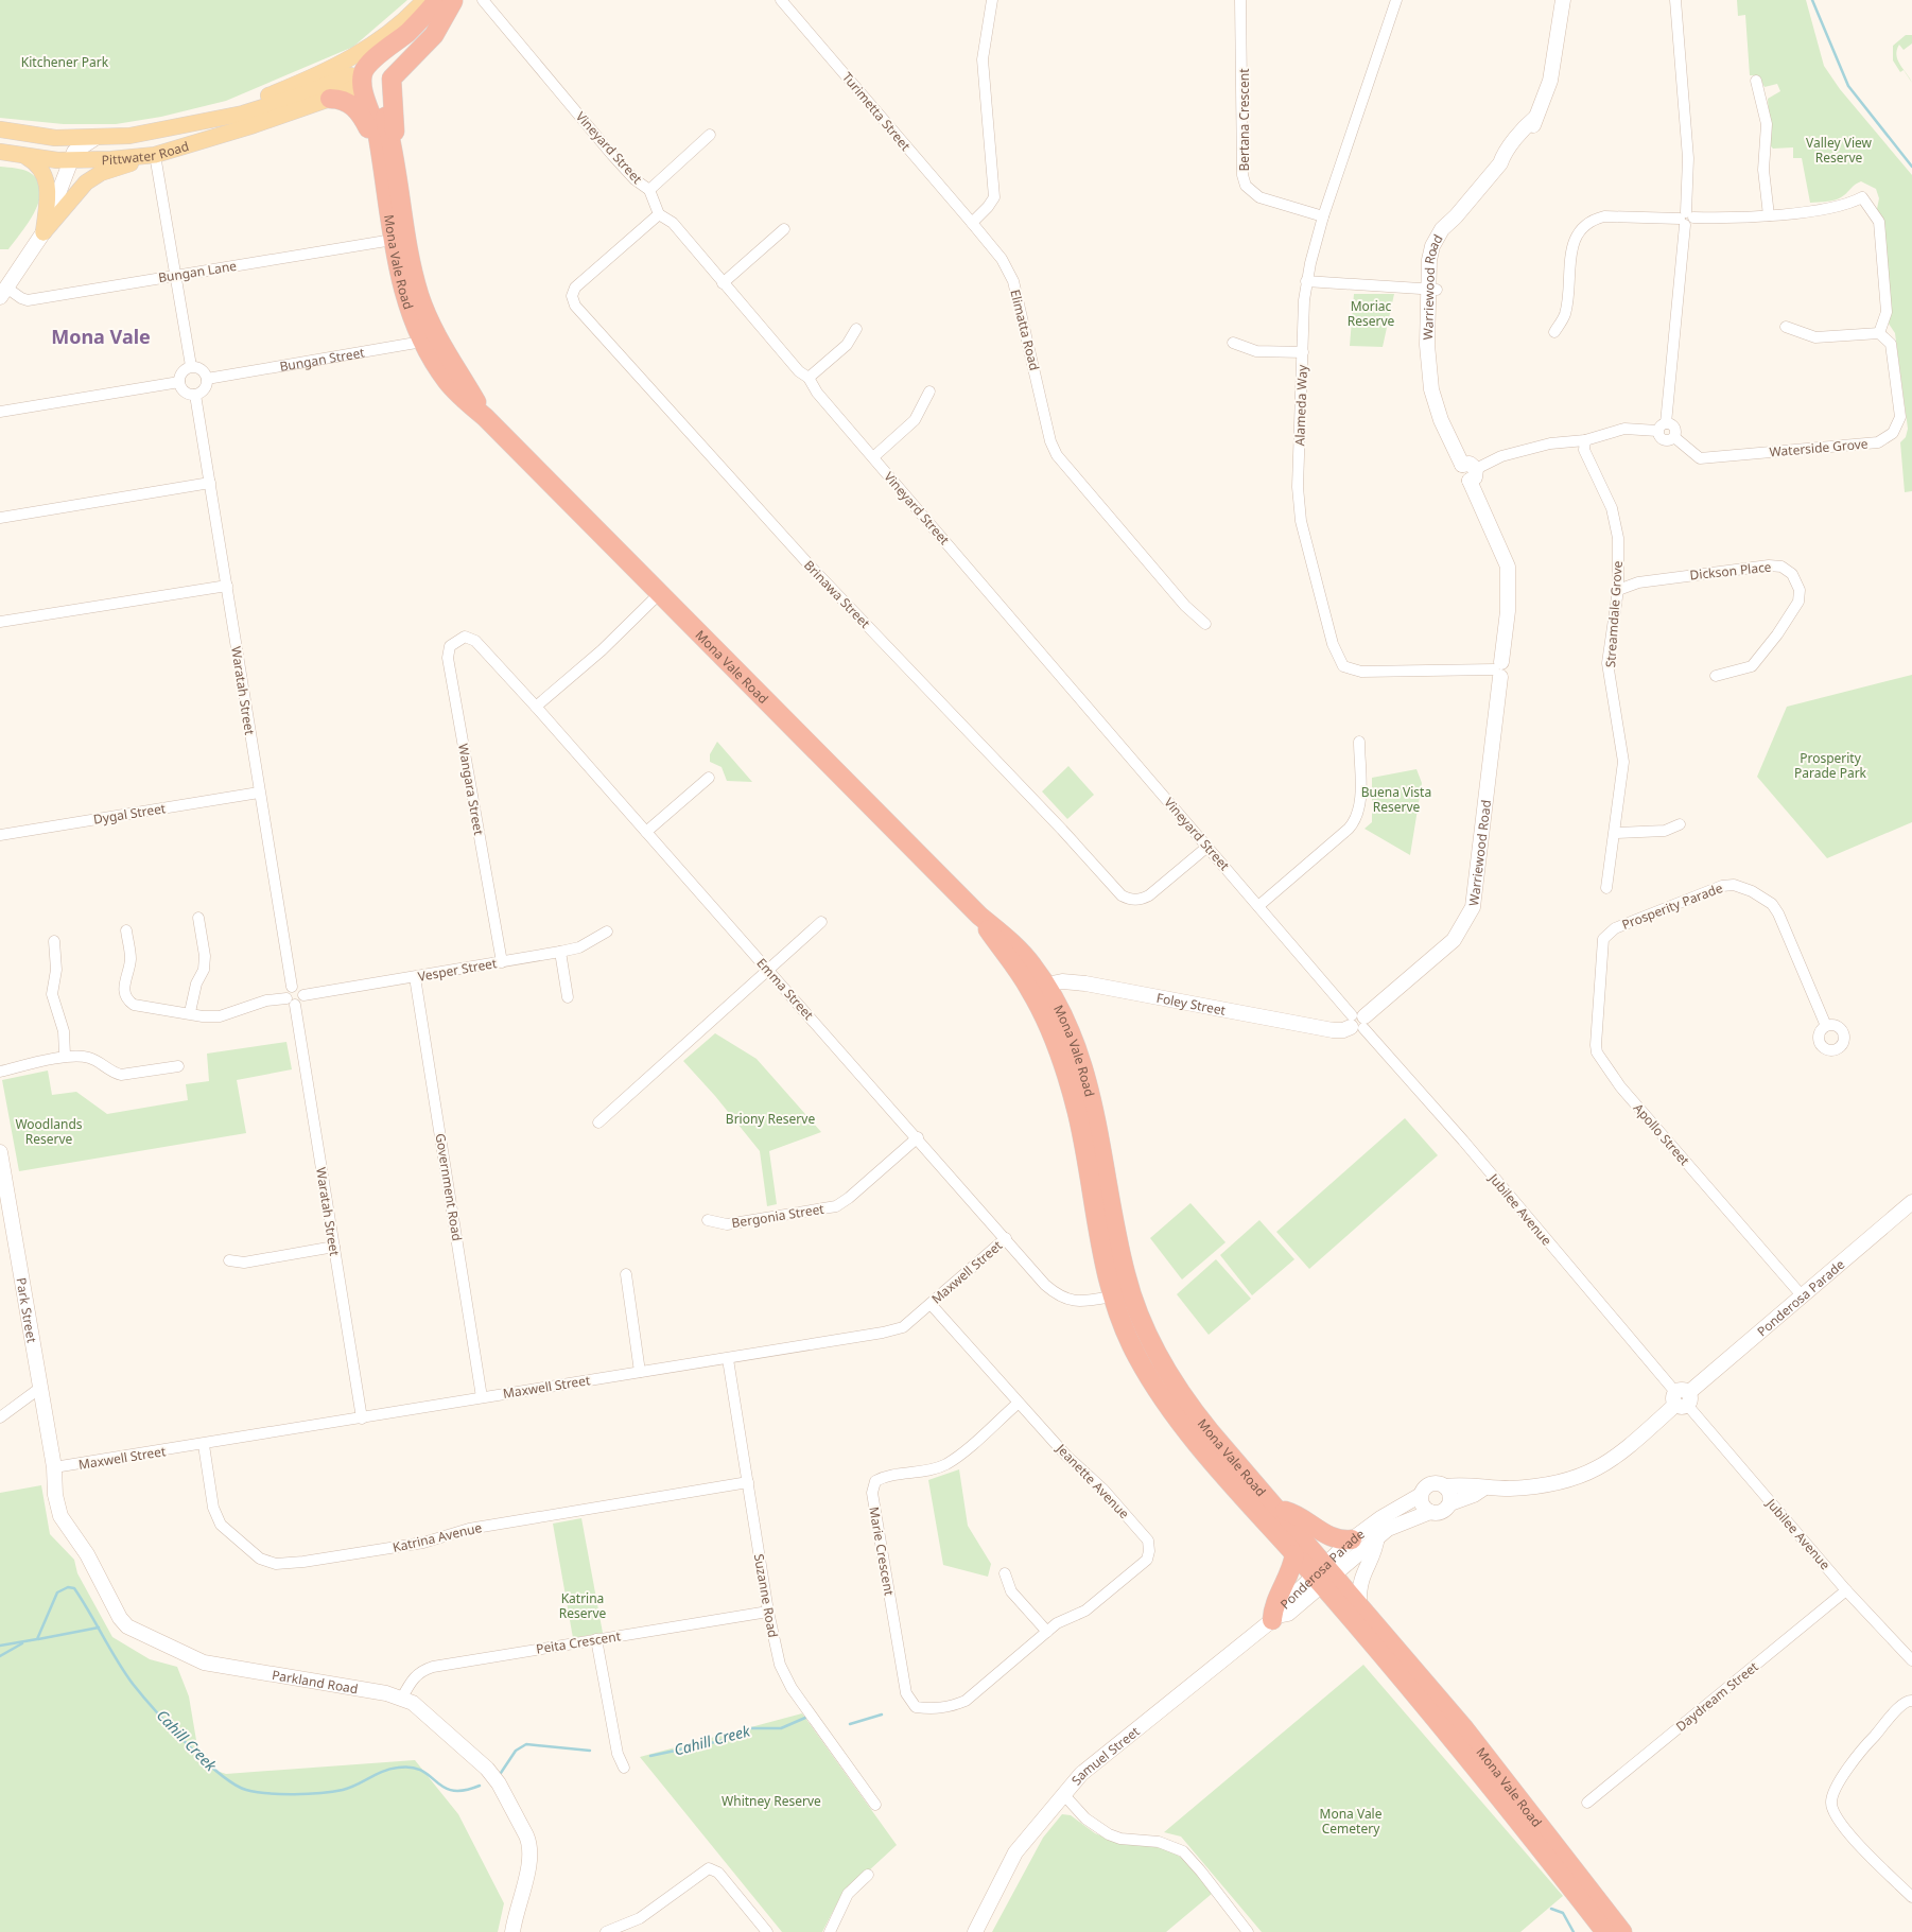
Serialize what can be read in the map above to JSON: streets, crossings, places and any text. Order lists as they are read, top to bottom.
{
  "streets": {
    "highway": ["Pittwater Road", "Mona Vale Road"],
    "street": [
      "Turimetta Street",
      "Bertana Crescent",
      "Vineyard Street",
      "Bungan Lane",
      "Warriewood Road",
      "Elimatta Road",
      "Bungan Street",
      "Alameda Way",
      "Waterside Grove",
      "Dickson Place",
      "Brinawa Street",
      "Streamdale Grove",
      "Waratah Street",
      "Wangara Street",
      "Dygal Street",
      "Prosperity Parade",
      "Vesper Street",
      "Emma Street",
      "Foley Street",
      "Apollo Street",
      "Government Road",
      "Jubilee Avenue",
      "Bergonia Street",
      "Maxwell Street",
      "Ponderosa Parade",
      "Park Street",
      "Jeanette Avenue",
      "Katrina Avenue",
      "Marie Crescent",
      "Suzanne Road",
      "Peita Crescent",
      "Parkland Road",
      "Daydream Street",
      "Samuel Street"
    ]
  },
  "crossings": [
    ["Turimetta Street", "Elimatta Road"],
    ["Bertana Crescent", "Alameda Way"],
    ["Vineyard Street", "Warriewood Road"],
    ["Vineyard Street", "Brinawa Street"],
    ["Vineyard Street", "Foley Street"],
    ["Vineyard Street", "Jubilee Avenue"],
    ["Pittwater Road", "Mona Vale Road"],
    ["Mona Vale Road", "Bungan Lane"],
    ["Mona Vale Road", "Bungan Street"],
    ["Mona Vale Road", "Emma Street"],
    ["Mona Vale Road", "Foley Street"],
    ["Mona Vale Road", "Ponderosa Parade"],
    ["Warriewood Road", "Alameda Way"],
    ["Warriewood Road", "Foley Street"],
    ["Warriewood Road", "Jubilee Avenue"],
    ["Bungan Street", "Waratah Street"],
    ["Dickson Place", "Streamdale Grove"],
    ["Waratah Street", "Dygal Street"],
    ["Waratah Street", "Vesper Street"],
    ["Waratah Street", "Maxwell Street"],
    ["Wangara Street", "Vesper Street"],
    ["Wangara Street", "Emma Street"],
    ["Prosperity Parade", "Apollo Street"],
    ["Vesper Street", "Government Road"],
    ["Emma Street", "Bergonia Street"],
    ["Emma Street", "Maxwell Street"],
    ["Foley Street", "Jubilee Avenue"],
    ["Apollo Street", "Ponderosa Parade"],
    ["Government Road", "Maxwell Street"],
    ["Jubilee Avenue", "Ponderosa Parade"],
    ["Jubilee Avenue", "Daydream Street"],
    ["Maxwell Street", "Park Street"],
    ["Maxwell Street", "Jeanette Avenue"],
    ["Maxwell Street", "Katrina Avenue"],
    ["Maxwell Street", "Suzanne Road"],
    ["Maxwell Street", "Parkland Road"],
    ["Ponderosa Parade", "Samuel Street"],
    ["Park Street", "Parkland Road"],
    ["Jeanette Avenue", "Marie Crescent"],
    ["Katrina Avenue", "Suzanne Road"],
    ["Suzanne Road", "Peita Crescent"],
    ["Peita Crescent", "Parkland Road"]
  ],
  "districts": ["Mona Vale"],
  "water": ["Cahill Creek"],
  "parks": [
    "Kitchener Park",
    "Valley View Reserve",
    "Moriac Reserve",
    "Prosperity Parade Park",
    "Buena Vista Reserve",
    "Briony Reserve",
    "Woodlands Reserve",
    "Katrina Reserve",
    "Whitney Reserve",
    "Mona Vale Cemetery"
  ]
}
